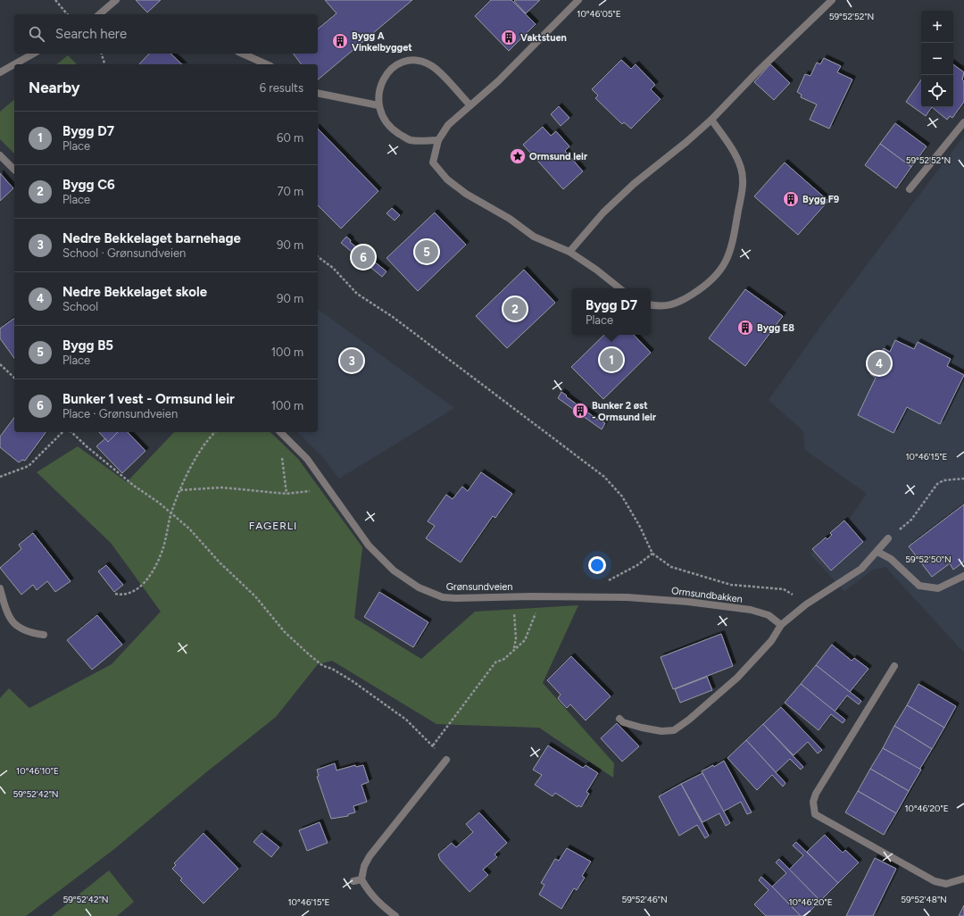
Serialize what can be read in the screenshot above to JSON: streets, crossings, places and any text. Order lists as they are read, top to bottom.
{
  "streets": {
    "street": ["Grønsundveien", "Ormsundbakken"]
  },
  "crossings": [
    ["Grønsundveien", "Ormsundbakken"]
  ],
  "districts": ["FAGERLI"],
  "places": {
    "building": [
      "Vaktstuen",
      "Bygg A Vinkelbygget",
      "Bygg F9",
      "Bygg E8",
      "Bunker 2 øst - Ormsund leir"
    ],
    "place": ["Ormsund leir"]
  },
  "page": {
    "map_buttons": ["+", "−"],
    "search": "Search here",
    "heading": ["Nearby", "6 results"],
    "list": [
      {
        "mark": "1",
        "name": "Bygg D7",
        "note": "Place",
        "value": "60 m"
      },
      {
        "mark": "2",
        "name": "Bygg C6",
        "note": "Place",
        "value": "70 m"
      },
      {
        "mark": "3",
        "name": "Nedre Bekkelaget barnehage",
        "note": "School · Grønsundveien",
        "value": "90 m"
      },
      {
        "mark": "4",
        "name": "Nedre Bekkelaget skole",
        "note": "School",
        "value": "90 m"
      },
      {
        "mark": "5",
        "name": "Bygg B5",
        "note": "Place",
        "value": "100 m"
      },
      {
        "mark": "6",
        "name": "Bunker 1 vest - Ormsund leir",
        "note": "Place · Grønsundveien",
        "value": "100 m"
      }
    ],
    "pins": [
      "5",
      "6",
      "2",
      "1",
      "3",
      "4"
    ],
    "popup": ["Bygg D7", "Place"]
  },
  "coordinates": [
    "10°46'05\"E",
    "59°52'52\"N",
    "10°46'15\"E",
    "59°52'50\"N",
    "10°46'10\"E",
    "59°52'42\"N",
    "10°46'20\"E",
    "59°52'46\"N",
    "59°52'48\"N"
  ]
}
